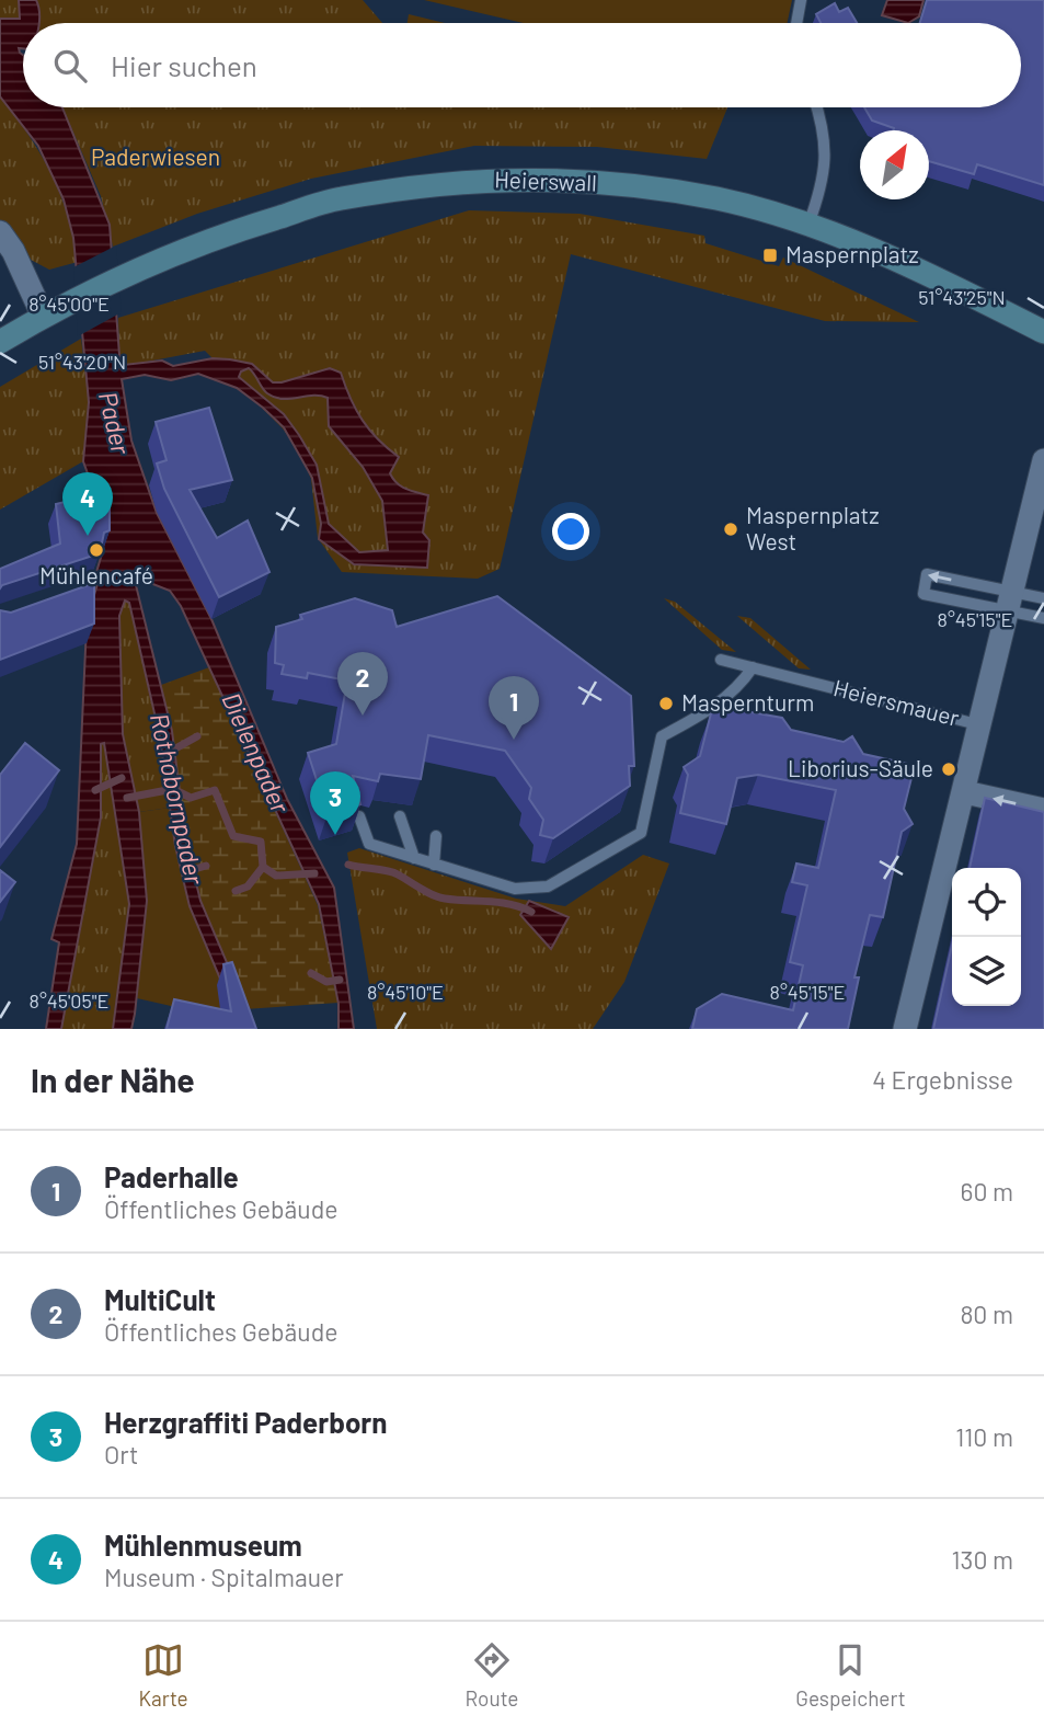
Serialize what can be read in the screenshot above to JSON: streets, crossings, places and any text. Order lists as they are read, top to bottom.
{
  "streets": {
    "main road": ["Heierswall"],
    "lane": ["Heiersmauer"]
  },
  "water": ["Pader", "Dielenpader", "Rothobornpader"],
  "parks": ["Paderwiesen"],
  "places": {
    "transit": ["Maspernplatz"],
    "other": [
      "Maspernplatz West",
      "Mühlencafé",
      "Maspernturm",
      "Liborius-Säule"
    ]
  },
  "north": "top right",
  "page": {
    "search": "Hier suchen",
    "pins": [
      "4",
      "2",
      "1",
      "3"
    ],
    "heading": ["In der Nähe", "4 Ergebnisse"],
    "list": [
      {
        "mark": "1",
        "name": "Paderhalle",
        "note": "Öffentliches Gebäude",
        "value": "60 m"
      },
      {
        "mark": "2",
        "name": "MultiCult",
        "note": "Öffentliches Gebäude",
        "value": "80 m"
      },
      {
        "mark": "3",
        "name": "Herzgraffiti Paderborn",
        "note": "Ort",
        "value": "110 m"
      },
      {
        "mark": "4",
        "name": "Mühlenmuseum",
        "note": "Museum · Spitalmauer",
        "value": "130 m"
      }
    ],
    "nav": ["Karte", "Route", "Gespeichert"]
  },
  "coordinates": [
    "51°43'25\"N",
    "8°45'00\"E",
    "51°43'20\"N",
    "8°45'15\"E",
    "8°45'10\"E",
    "8°45'05\"E"
  ]
}
